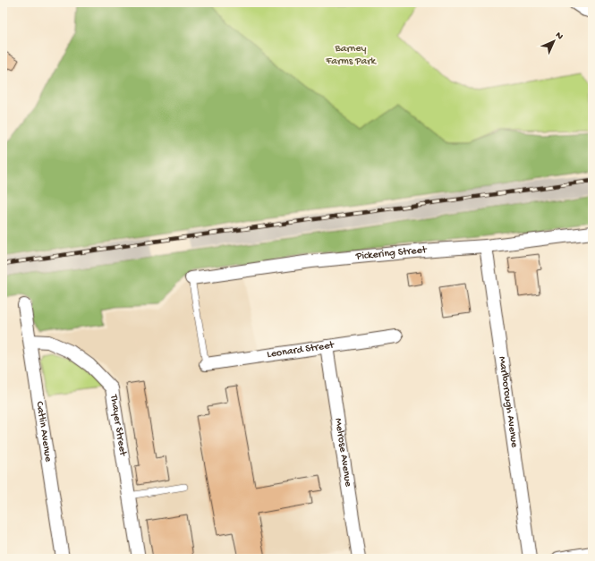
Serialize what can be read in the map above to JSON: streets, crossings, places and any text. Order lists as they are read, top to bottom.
{
  "streets": {
    "street": [
      "Pickering Street",
      "Leonard Street",
      "Marlborough Avenue",
      "Thayer Street",
      "Catlin Avenue",
      "Melrose Avenue"
    ]
  },
  "crossings": [
    ["Pickering Street", "Marlborough Avenue"],
    ["Leonard Street", "Melrose Avenue"],
    ["Thayer Street", "Catlin Avenue"]
  ],
  "parks": ["Barney Farms Park"],
  "north": "top right"
}
